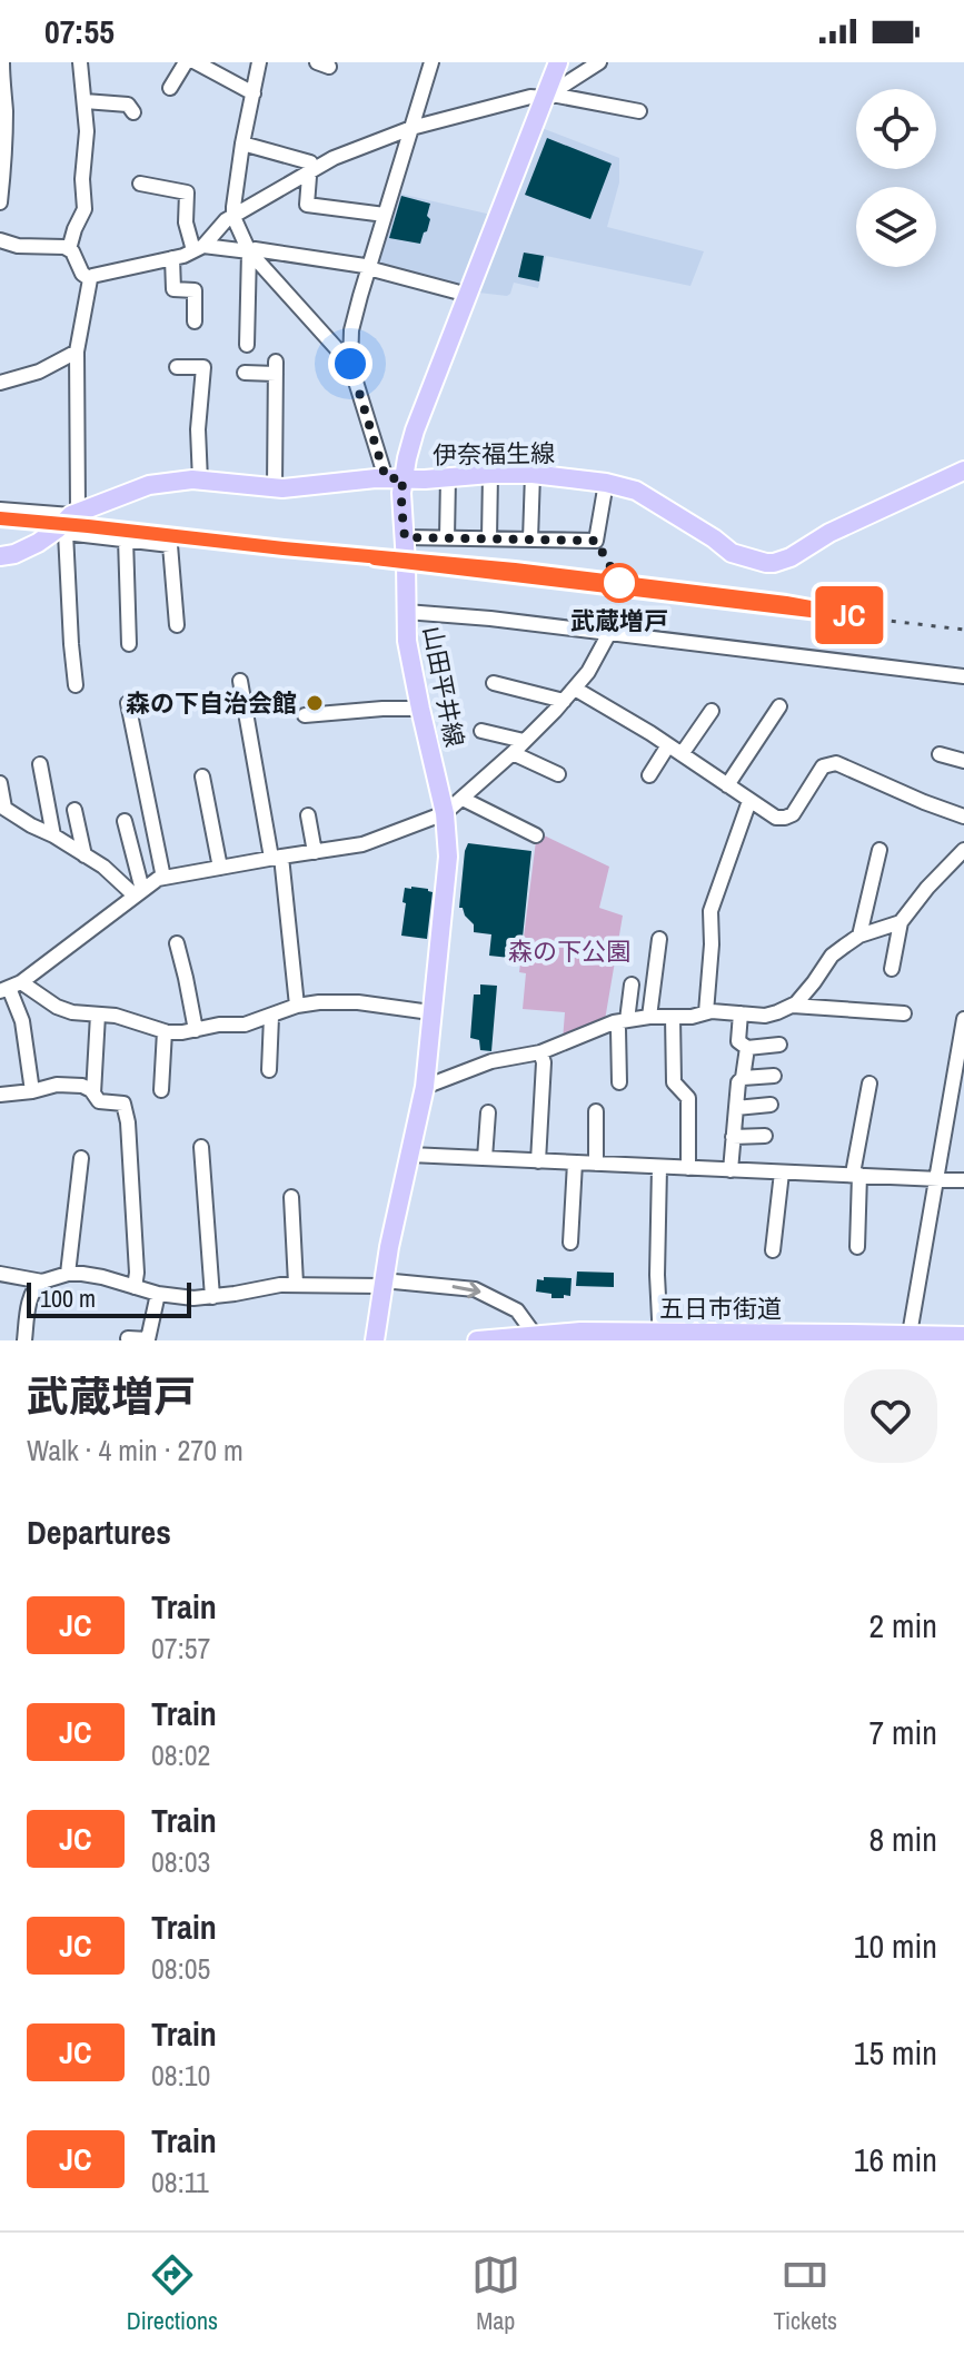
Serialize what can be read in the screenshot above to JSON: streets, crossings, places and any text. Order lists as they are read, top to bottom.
{
  "streets": {
    "main road": ["伊奈福生線", "山田平井線", "五日市街道"]
  },
  "crossings": [
    ["伊奈福生線", "山田平井線"]
  ],
  "parks": ["森の下公園"],
  "places": ["武蔵増戸", "森の下自治会館"],
  "scale_bar": "100 m",
  "page": {
    "status": "07:55",
    "on_map": "JC",
    "scale": "100 m",
    "heading": [
      ["武蔵増戸", "Walk · 4 min · 270 m"],
      "Departures"
    ],
    "list": [
      {
        "mark": "JC",
        "name": "Train",
        "note": "07:57",
        "value": "2 min"
      },
      {
        "mark": "JC",
        "name": "Train",
        "note": "08:02",
        "value": "7 min"
      },
      {
        "mark": "JC",
        "name": "Train",
        "note": "08:03",
        "value": "8 min"
      },
      {
        "mark": "JC",
        "name": "Train",
        "note": "08:05",
        "value": "10 min"
      },
      {
        "mark": "JC",
        "name": "Train",
        "note": "08:10",
        "value": "15 min"
      },
      {
        "mark": "JC",
        "name": "Train",
        "note": "08:11",
        "value": "16 min"
      }
    ],
    "tabs": ["Directions", "Map", "Tickets"]
  }
}
